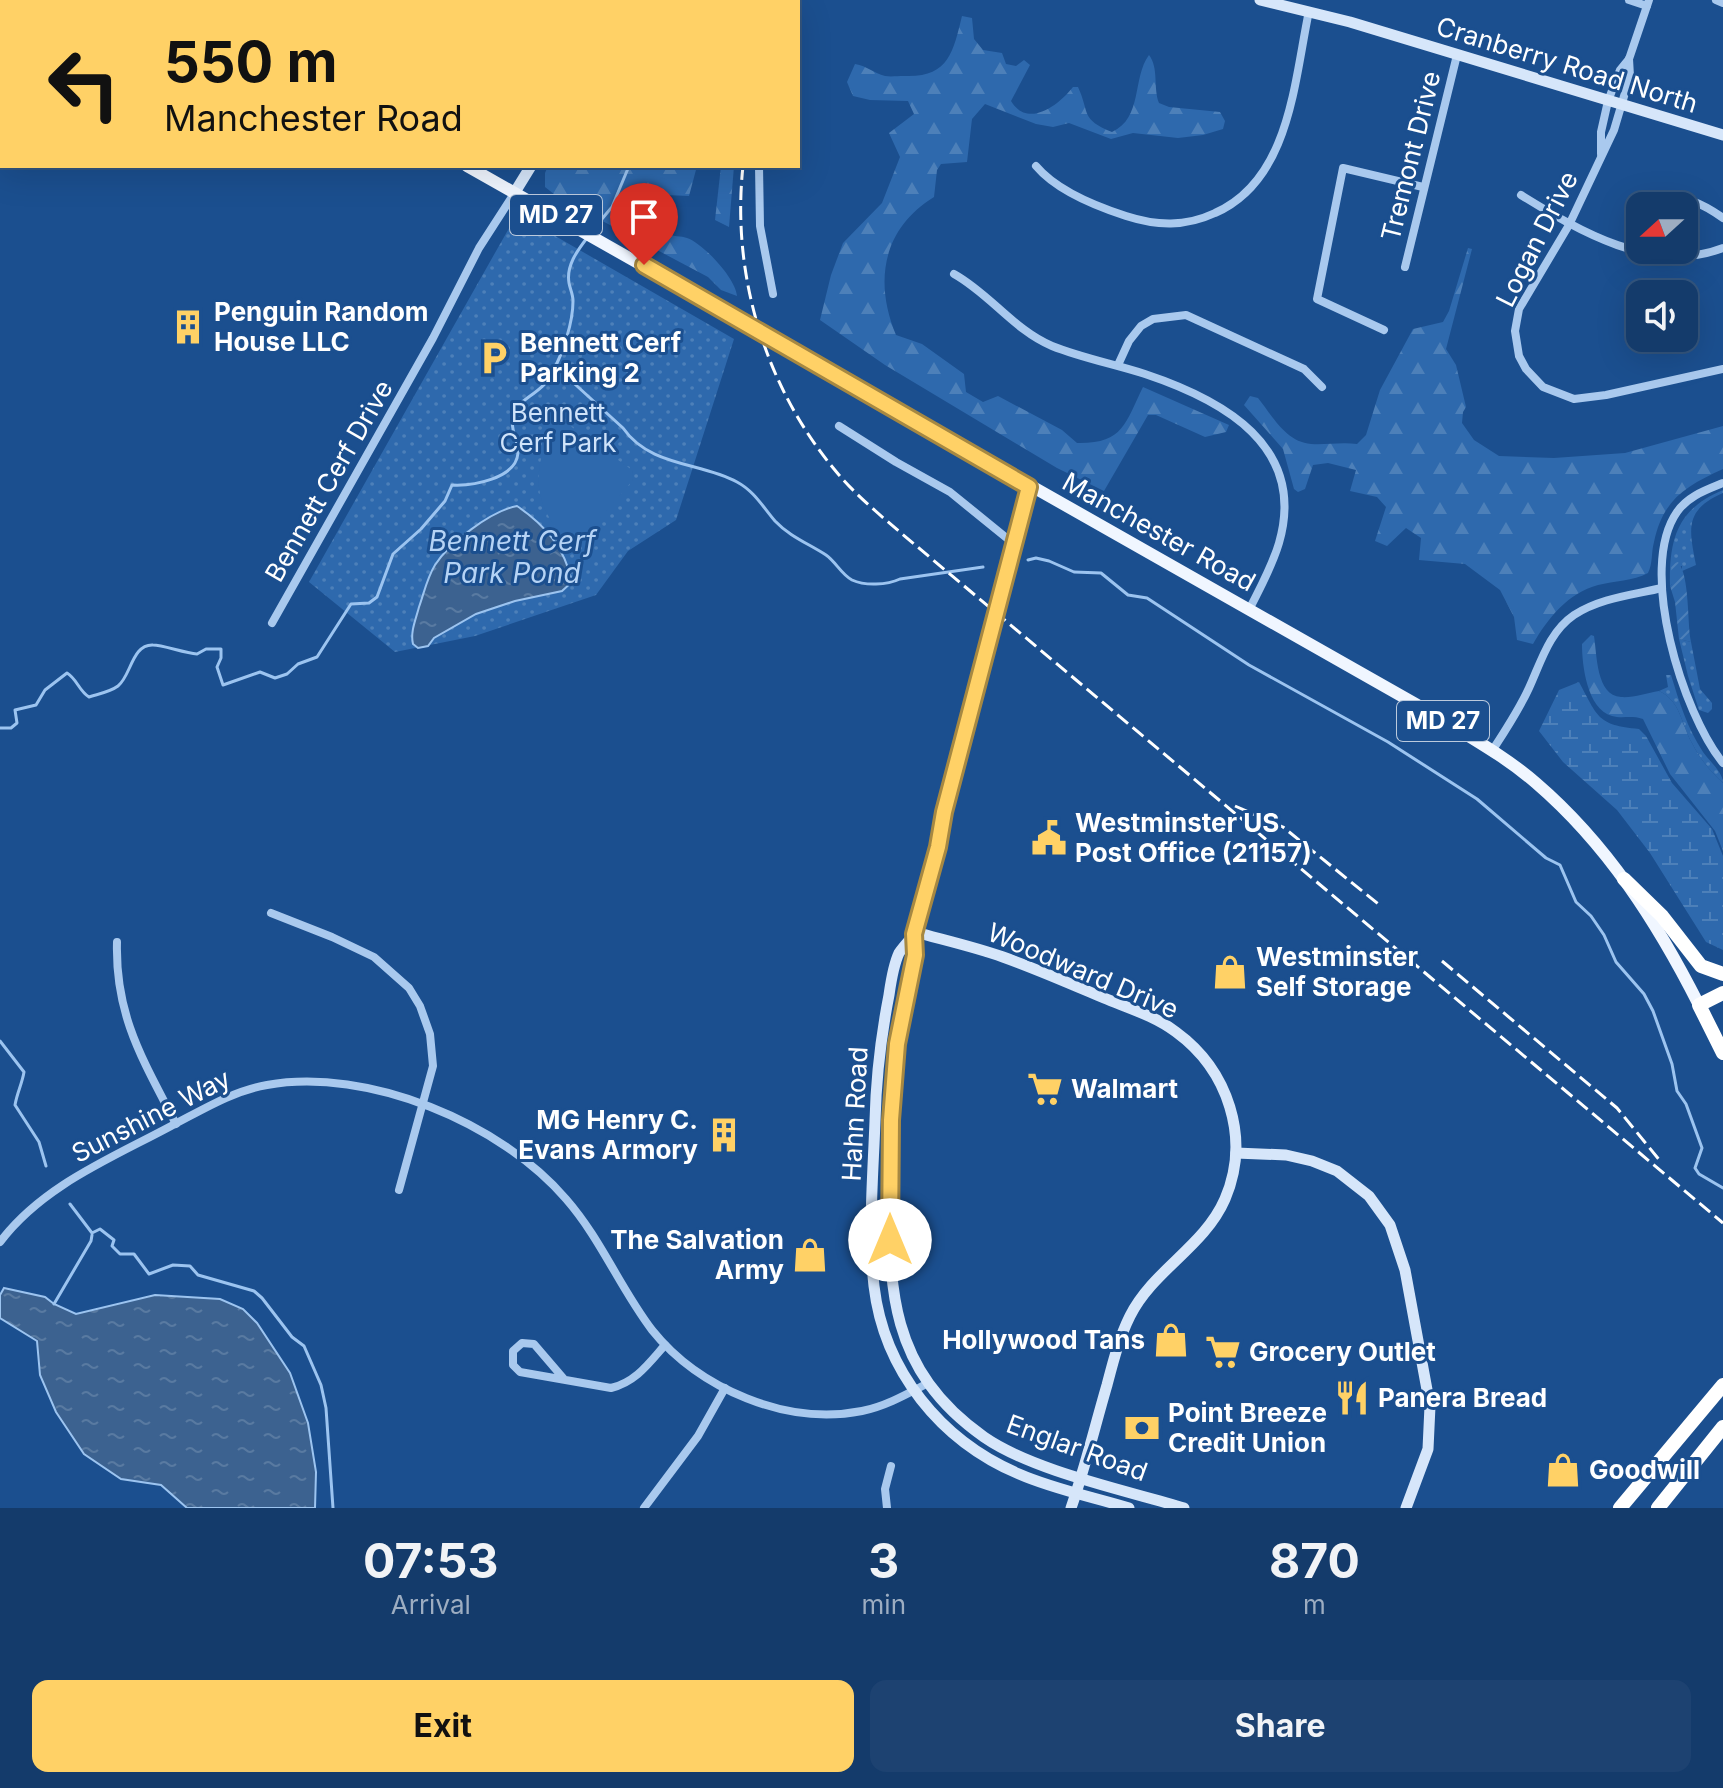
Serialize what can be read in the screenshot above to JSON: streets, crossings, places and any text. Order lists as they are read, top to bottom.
{
  "streets": {
    "highway": ["MD 27", "Manchester Road"],
    "main road": [
      "Cranberry Road North",
      "Woodward Drive",
      "Hahn Road",
      "Englar Road"
    ],
    "street": [
      "Tremont Drive",
      "Logan Drive",
      "Bennett Cerf Drive",
      "Sunshine Way"
    ]
  },
  "crossings": [
    ["Cranberry Road North", "Tremont Drive"],
    ["Cranberry Road North", "Logan Drive"],
    ["Bennett Cerf Drive", "Manchester Road"],
    ["Manchester Road", "Hahn Road"],
    ["Woodward Drive", "Hahn Road"],
    ["Woodward Drive", "Englar Road"],
    ["Hahn Road", "Sunshine Way"],
    ["Hahn Road", "Englar Road"],
    ["Sunshine Way", "Englar Road"]
  ],
  "water": ["Bennett Cerf Park Pond"],
  "parks": ["Bennett Cerf Park"],
  "places": {
    "building": ["Penguin Random House LLC", "MG Henry C. Evans Armory"],
    "parking": ["Bennett Cerf Parking 2"],
    "public building": ["Westminster US Post Office (21157)"],
    "shop": [
      "Westminster Self Storage",
      "The Salvation Army",
      "Hollywood Tans",
      "Goodwill"
    ],
    "supermarket": ["Walmart", "Grocery Outlet"],
    "restaurant": ["Panera Bread"],
    "bank": ["Point Breeze Credit Union"]
  },
  "north": "left",
  "page": {
    "turn": ["550 m", "Manchester Road"],
    "eta": [
      "07:53",
      "Arrival",
      "3",
      "min",
      "870",
      "m"
    ],
    "buttons": ["Exit", "Share"]
  }
}
